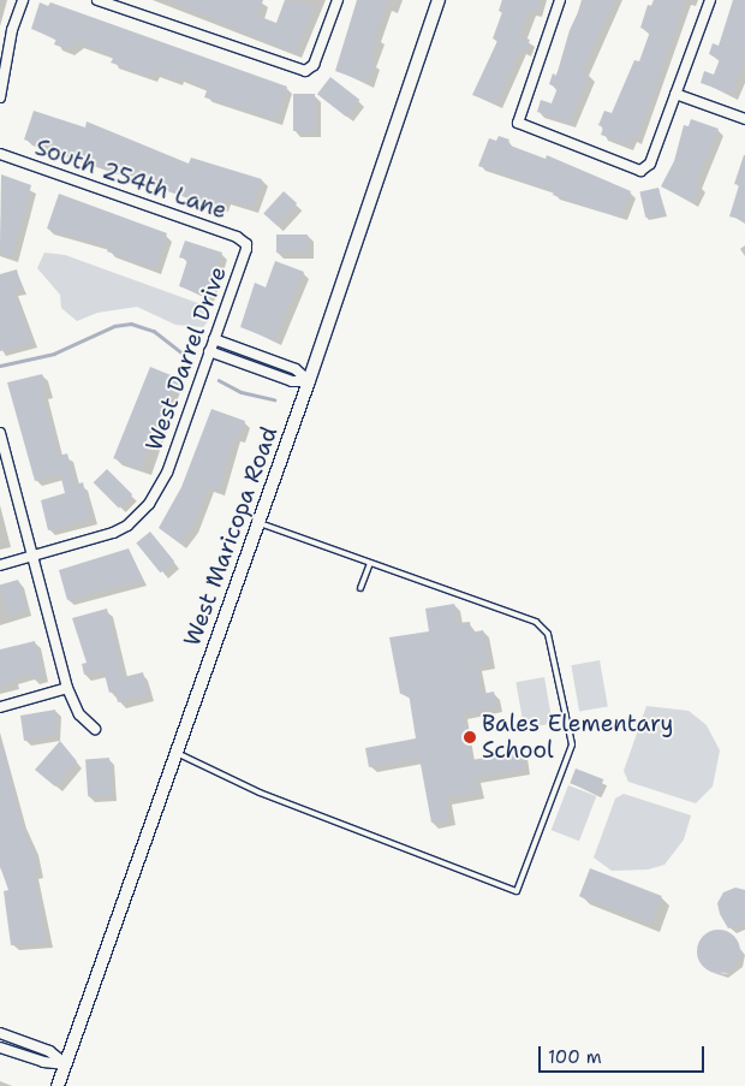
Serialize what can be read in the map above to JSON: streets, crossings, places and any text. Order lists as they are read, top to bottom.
{
  "streets": {
    "street": ["South 254th Lane", "West Darrel Drive", "West Maricopa Road"]
  },
  "crossings": [
    ["South 254th Lane", "West Darrel Drive"]
  ],
  "places": ["Bales Elementary School"],
  "scale_bar": "100 m"
}
